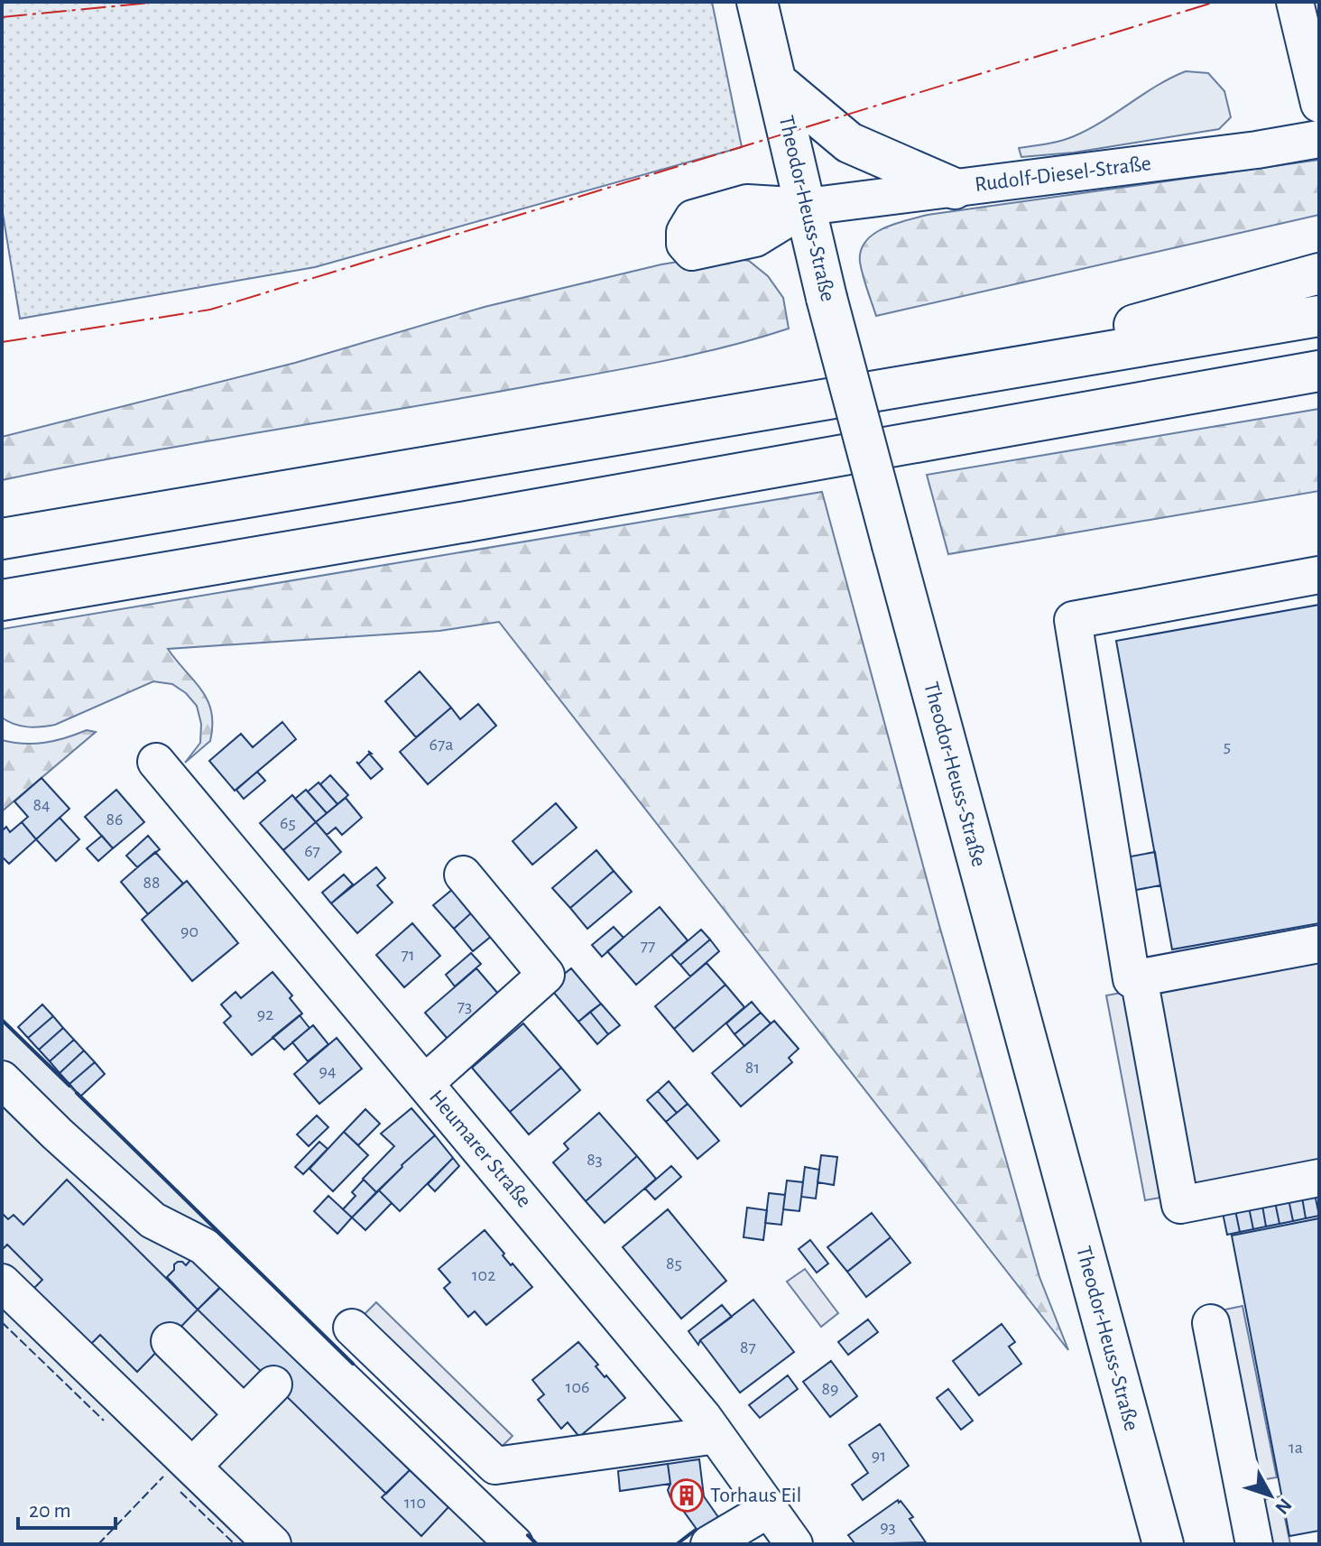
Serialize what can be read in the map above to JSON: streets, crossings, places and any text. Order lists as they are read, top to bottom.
{
  "streets": {
    "main road": ["Theodor-Heuss-Straße"],
    "street": ["Rudolf-Diesel-Straße", "Heumarer Straße"]
  },
  "crossings": [
    ["Rudolf-Diesel-Straße", "Theodor-Heuss-Straße"]
  ],
  "places": {
    "building": ["Torhaus Eil"]
  },
  "house_numbers": [
    "67a",
    "5",
    "84",
    "86",
    "65",
    "67",
    "88",
    "90",
    "77",
    "71",
    "73",
    "92",
    "81",
    "94",
    "83",
    "85",
    "102",
    "87",
    "106",
    "89",
    "1a",
    "91",
    "110",
    "93"
  ],
  "scale_bar": "20 m",
  "north": "bottom right"
}
